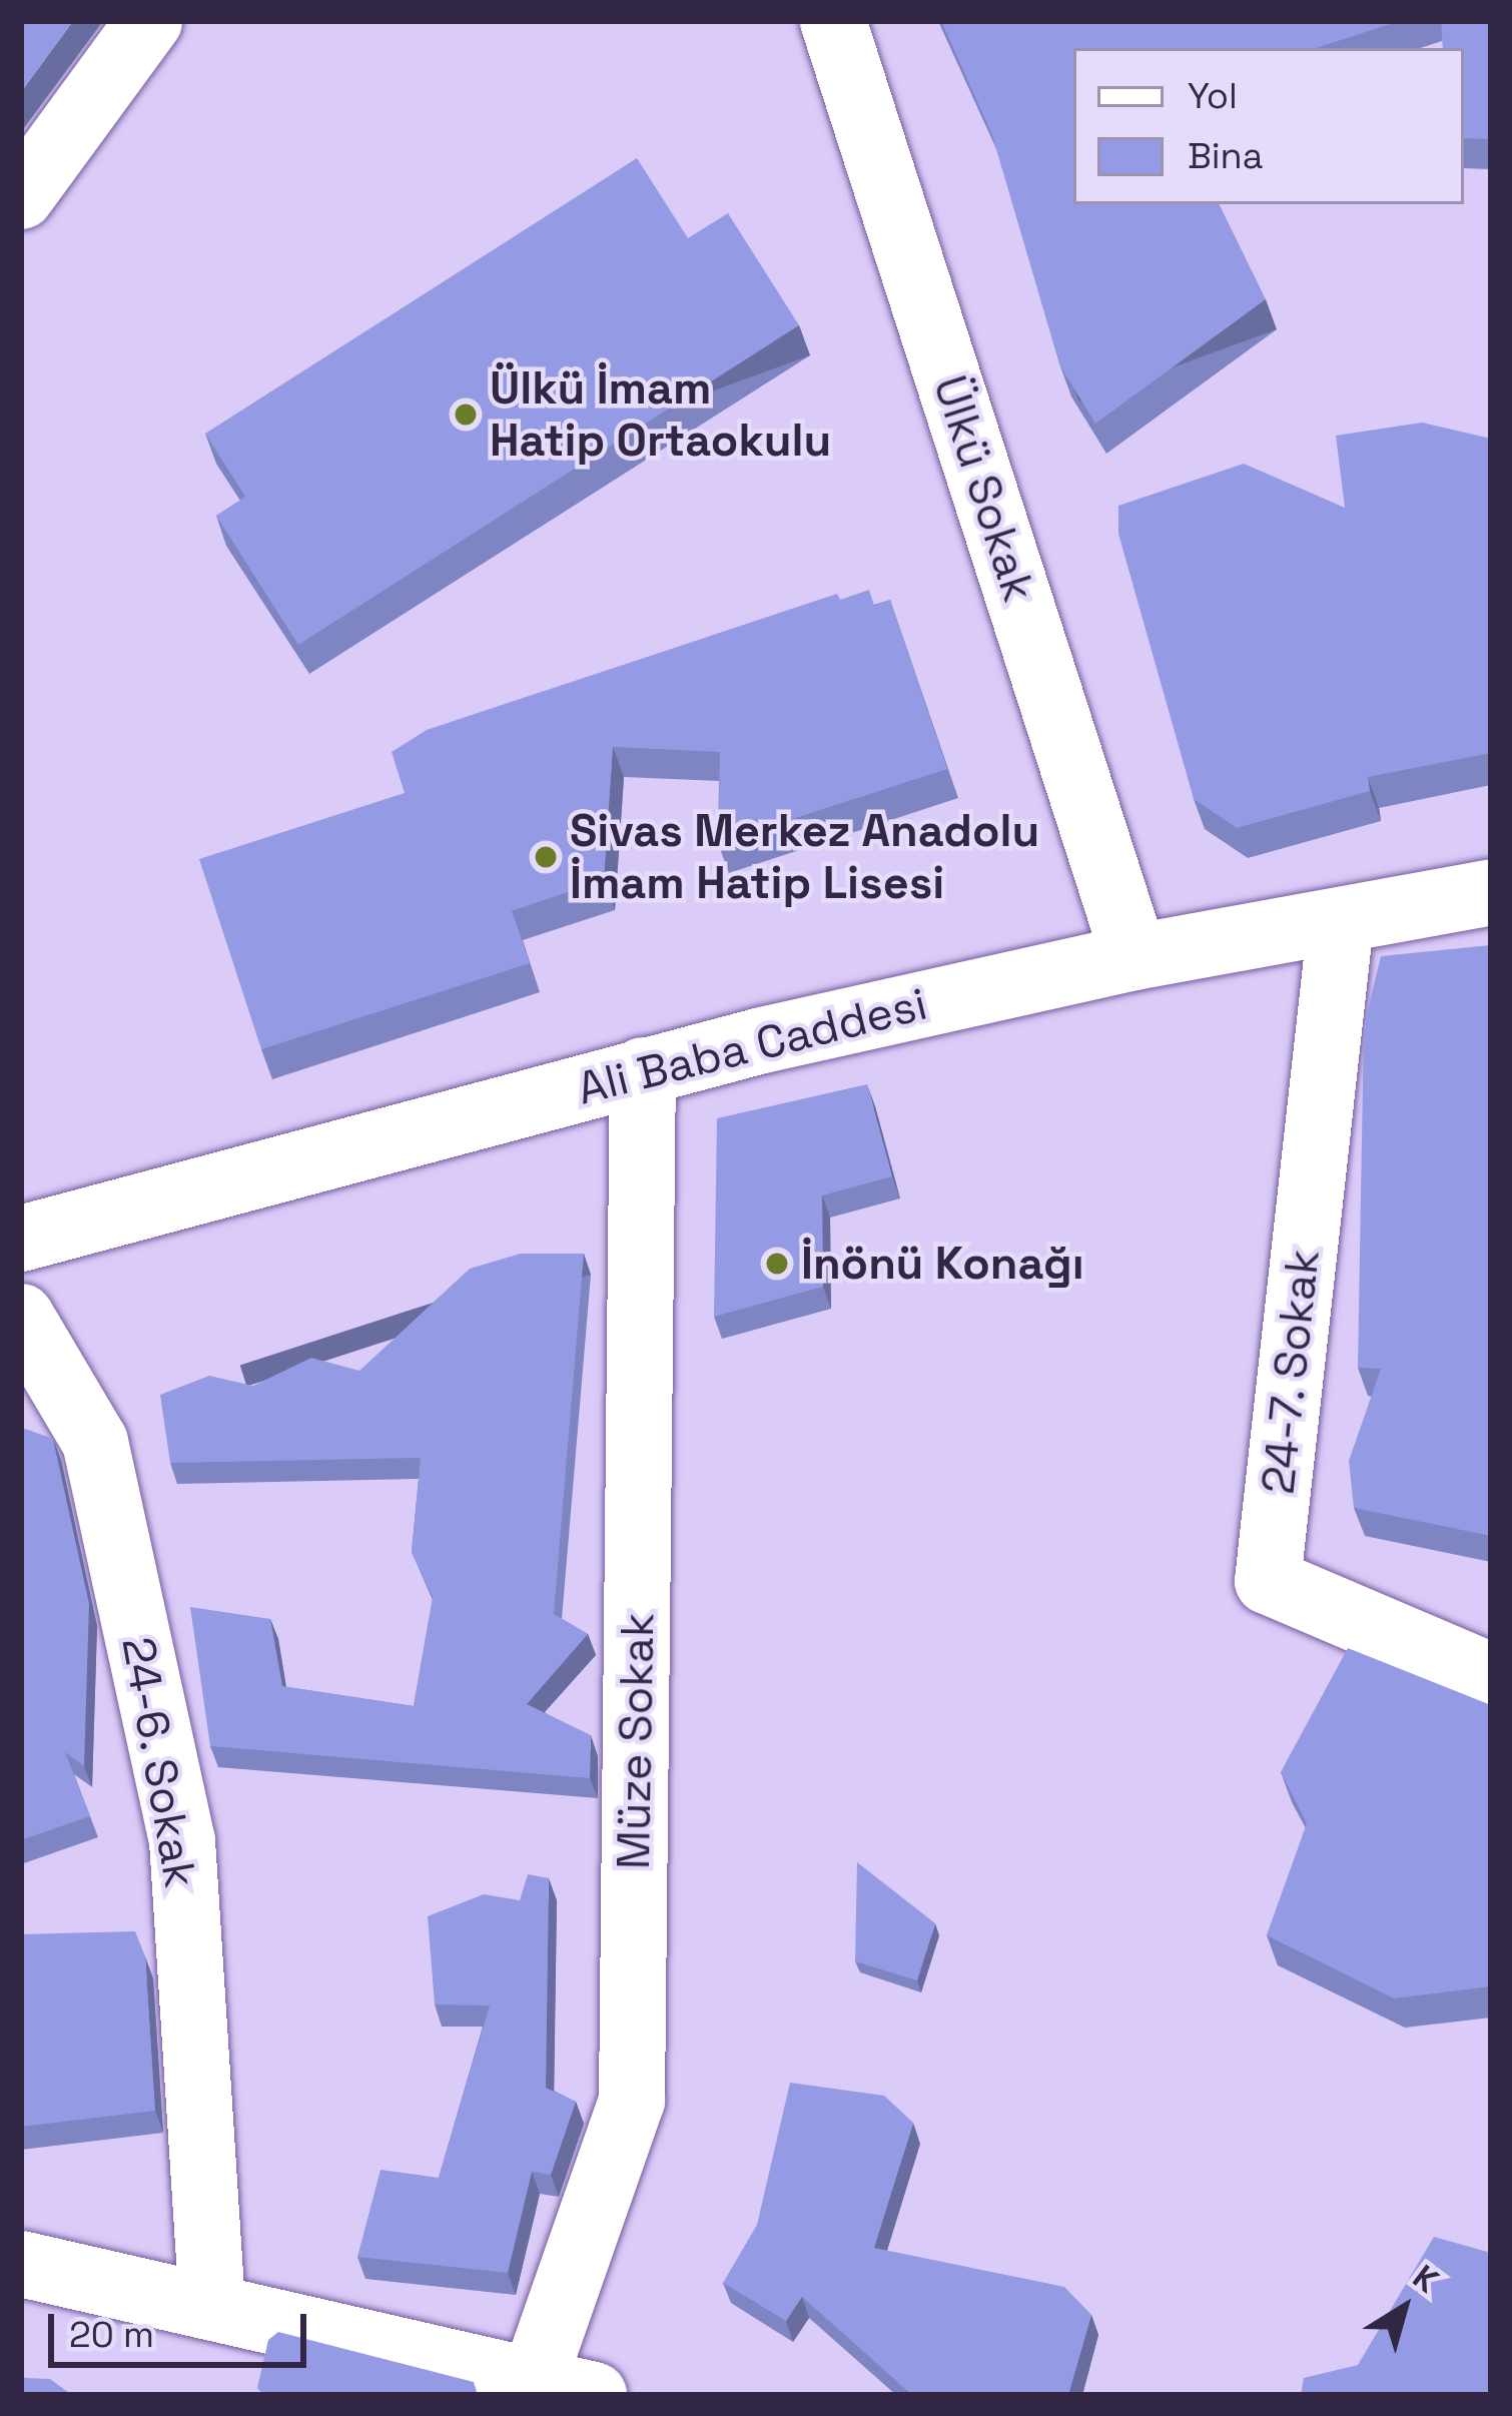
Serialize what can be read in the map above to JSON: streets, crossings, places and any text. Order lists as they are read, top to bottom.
{
  "streets": {
    "street": [
      "Ülkü Sokak",
      "Ali Baba Caddesi",
      "24-7. Sokak",
      "Müze Sokak",
      "24-6. Sokak"
    ]
  },
  "crossings": [
    ["Ülkü Sokak", "Ali Baba Caddesi"],
    ["Ali Baba Caddesi", "24-7. Sokak"],
    ["Ali Baba Caddesi", "Müze Sokak"]
  ],
  "places": ["Ülkü İmam Hatip Ortaokulu", "Sivas Merkez Anadolu İmam Hatip Lisesi", "İnönü Konağı"],
  "legend": ["Yol", "Bina"],
  "scale_bar": "20 m",
  "north": "top right"
}
